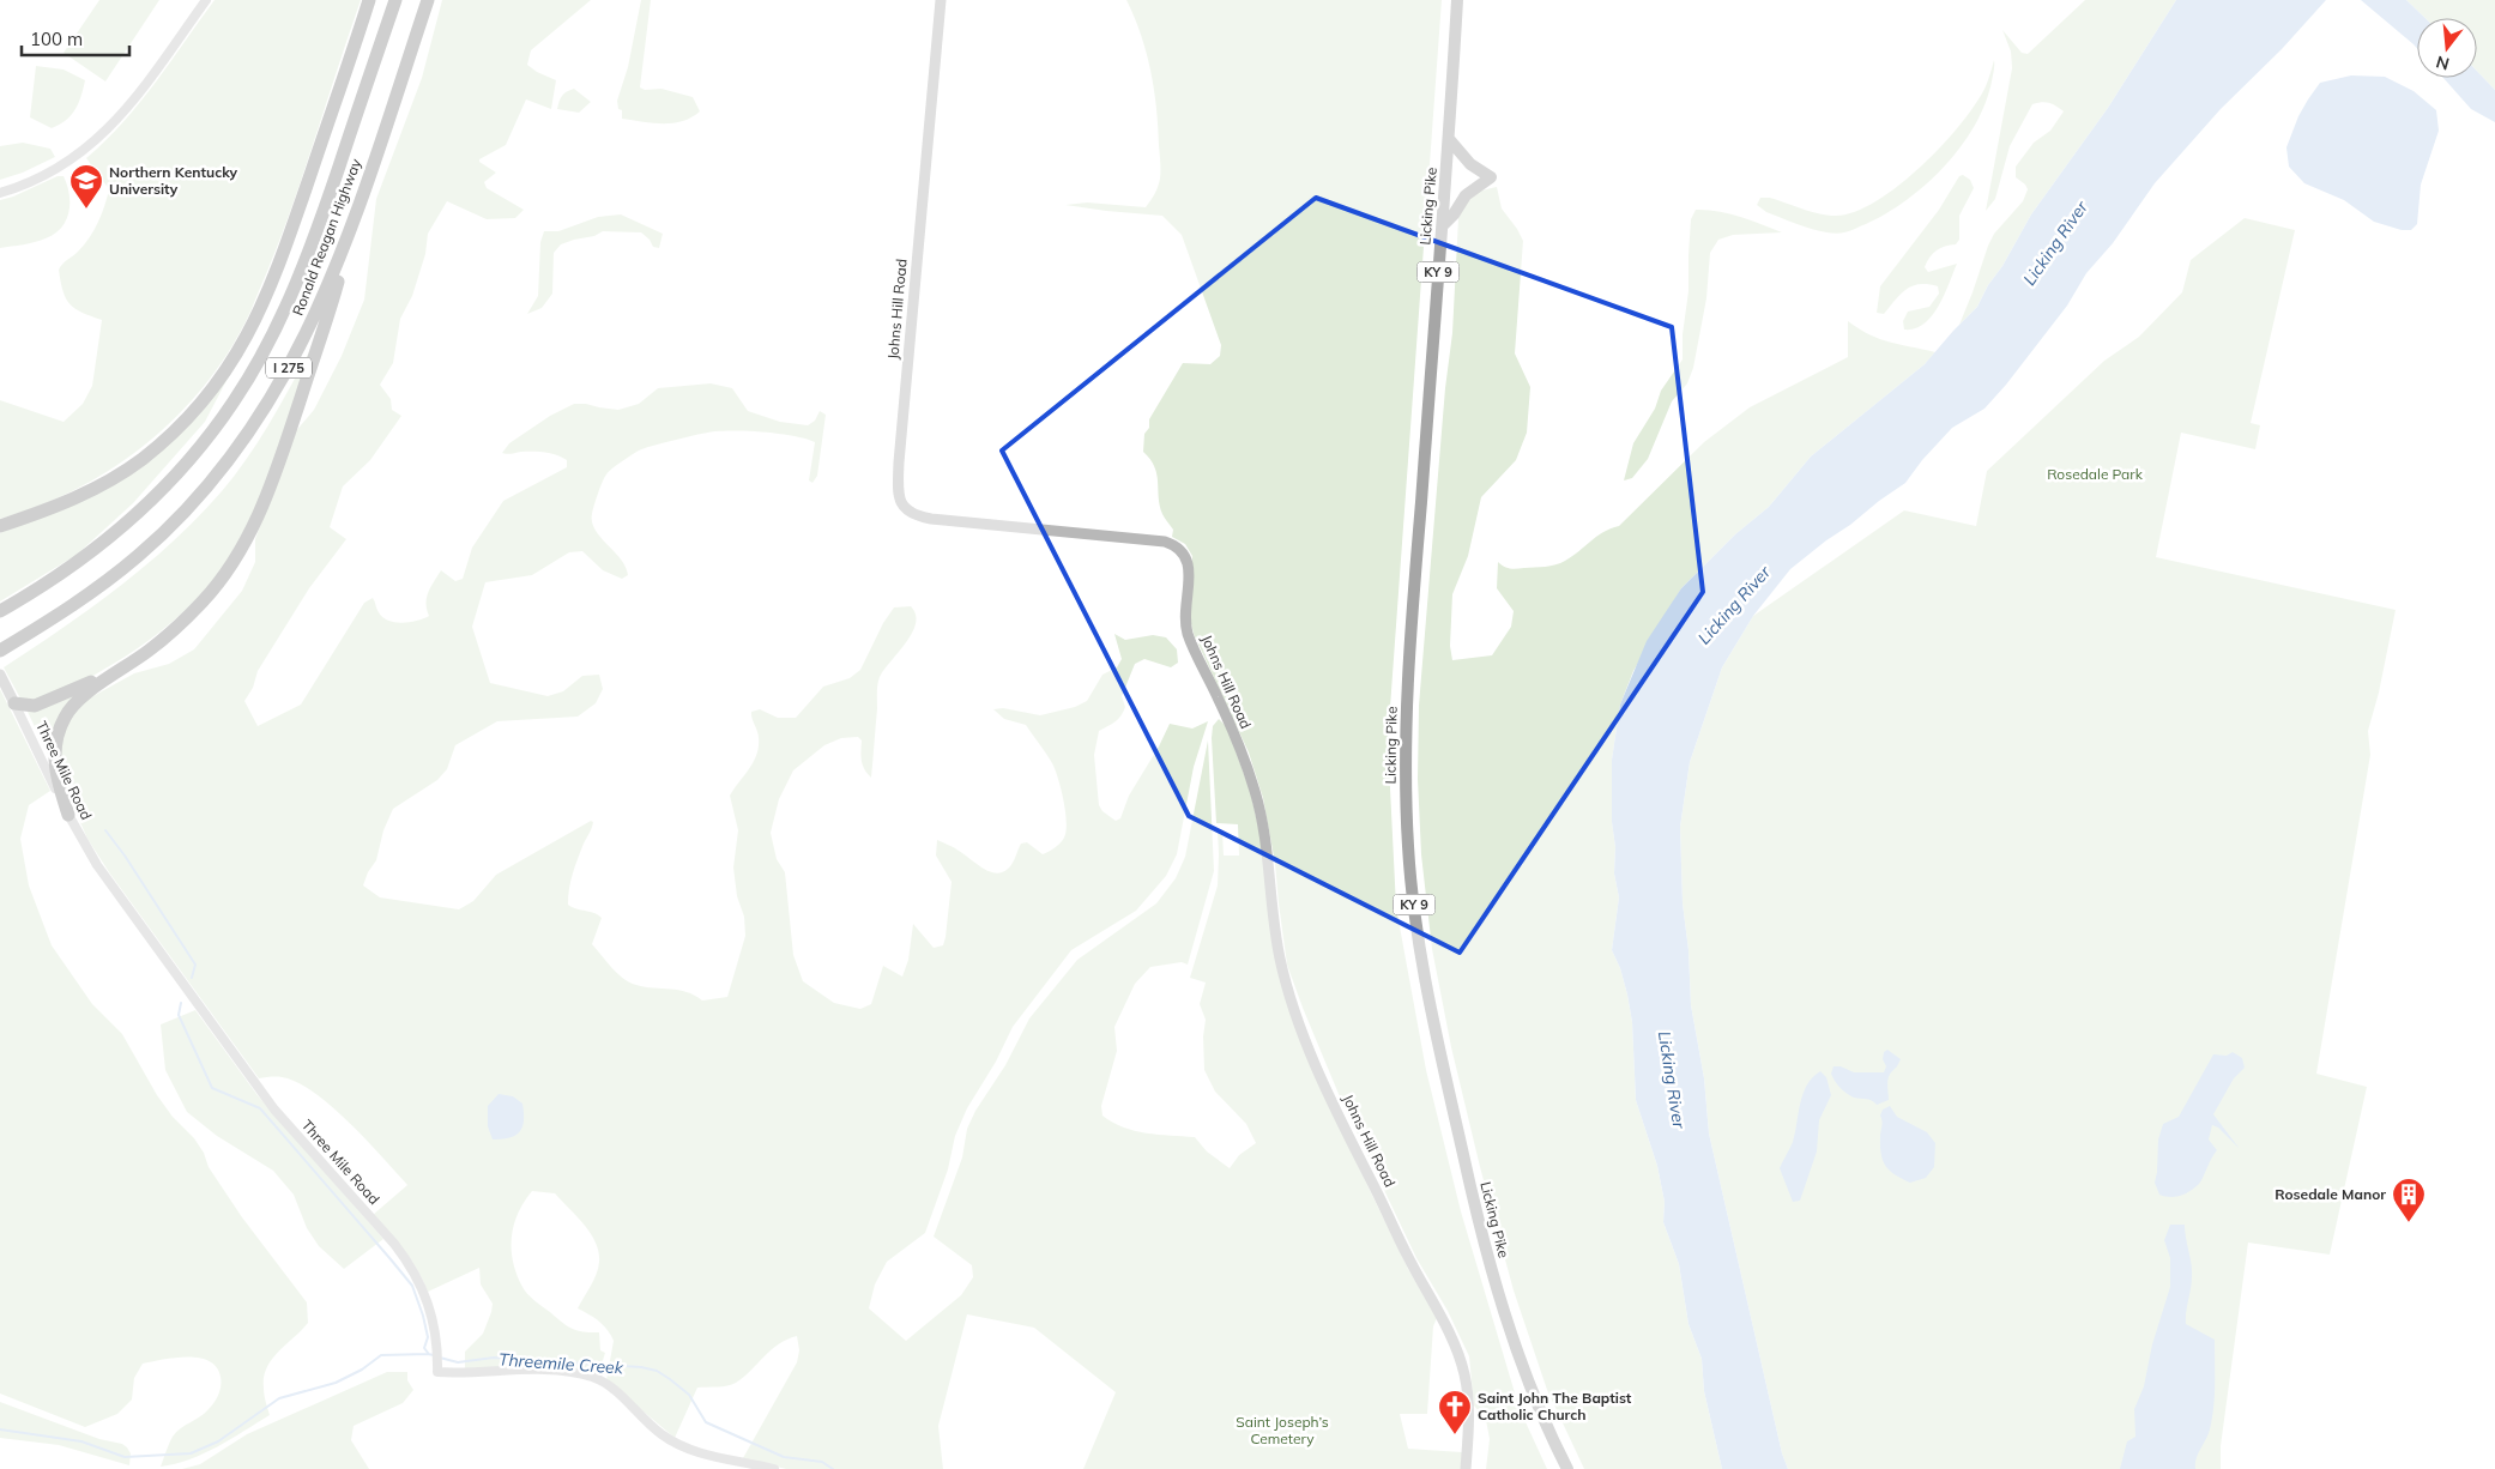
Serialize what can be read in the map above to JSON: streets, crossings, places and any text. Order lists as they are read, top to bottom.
{
  "streets": {
    "highway": ["Ronald Reagan Highway", "I 275"],
    "main road": [
      "Licking Pike",
      "KY 9",
      "Johns Hill Road",
      "Three Mile Road"
    ]
  },
  "water": ["Licking River", "Threemile Creek"],
  "parks": ["Rosedale Park", "Saint Joseph’s Cemetery"],
  "places": {
    "school or university": ["Northern Kentucky University"],
    "building": ["Rosedale Manor"],
    "church": ["Saint John The Baptist Catholic Church"]
  },
  "scale_bar": "100 m",
  "north": "bottom"
}
